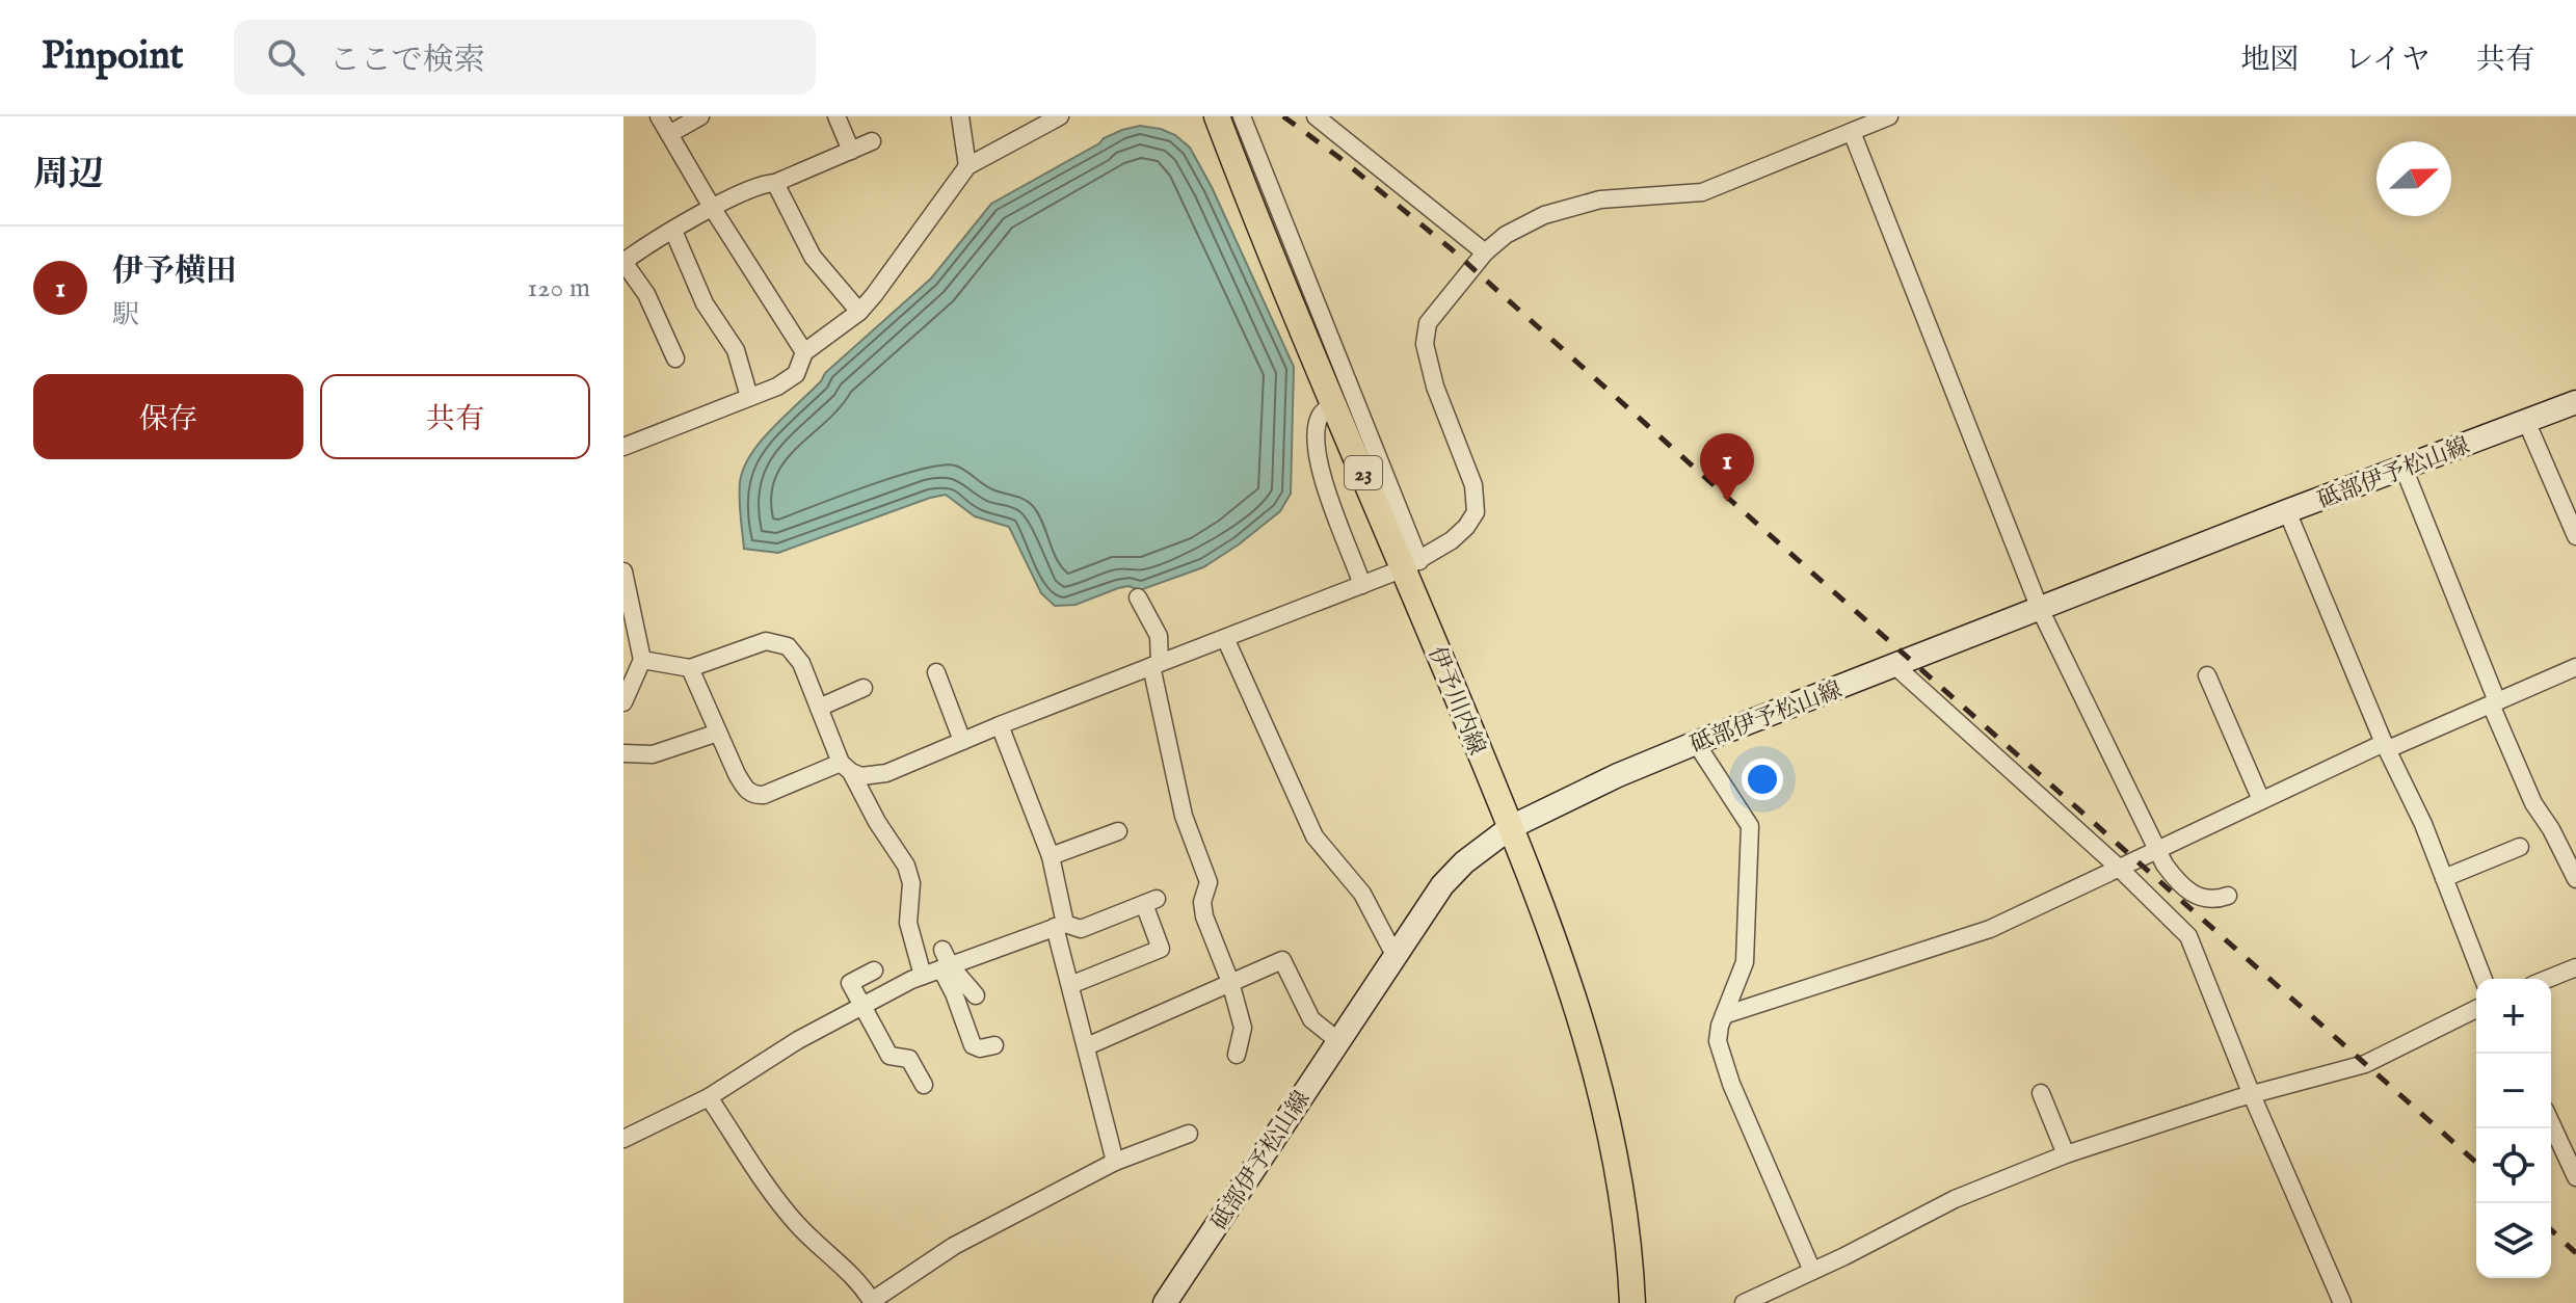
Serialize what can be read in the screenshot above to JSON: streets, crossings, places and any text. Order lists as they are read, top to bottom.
{
  "streets": {
    "main road": ["砥部伊予松山線", "23", "伊予川内線"]
  },
  "crossings": [
    ["砥部伊予松山線", "伊予川内線"]
  ],
  "north": "right",
  "page": {
    "header": "Pinpoint",
    "search": "ここで検索",
    "nav": ["地図", "レイヤ", "共有"],
    "heading": "周辺",
    "list": [
      {
        "mark": "1",
        "name": "伊予横田",
        "note": "駅",
        "value": "120 m"
      }
    ],
    "buttons": ["保存", "共有"],
    "pins": "1",
    "map_buttons": ["+", "−"]
  }
}
